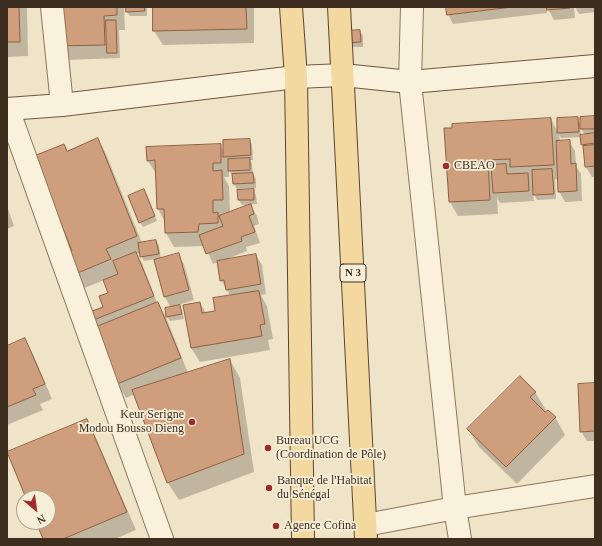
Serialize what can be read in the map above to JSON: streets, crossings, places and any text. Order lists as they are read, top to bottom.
{
  "streets": {
    "main road": ["N 3"]
  },
  "places": [
    "CBEAO",
    "Keur Serigne Modou Bousso Dieng",
    "Bureau UCG (Coordination de Pôle)",
    "Banque de l'Habitat du Sénégal",
    "Agence Cofina"
  ],
  "north": "bottom right"
}
